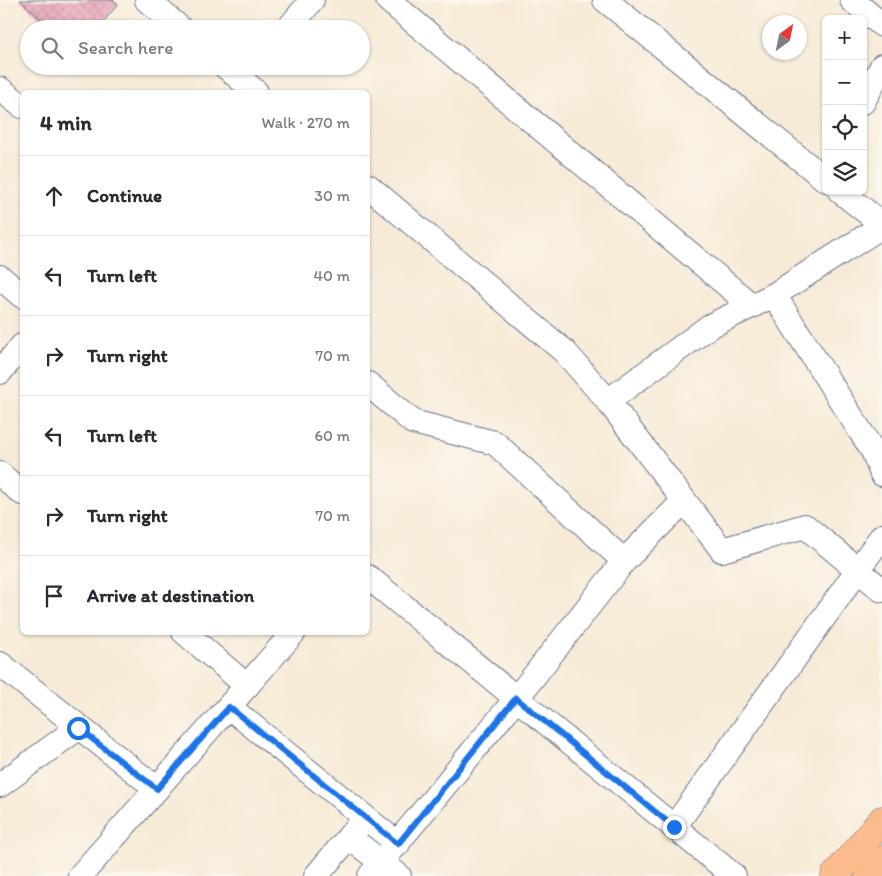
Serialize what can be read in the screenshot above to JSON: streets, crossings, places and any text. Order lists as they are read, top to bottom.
{
  "north": "top right",
  "page": {
    "map_buttons": ["+", "−"],
    "search": "Search here",
    "heading": ["4 min", "Walk · 270 m"],
    "list": [
      ["Continue", "30 m"],
      ["Turn left", "40 m"],
      ["Turn right", "70 m"],
      ["Turn left", "60 m"],
      ["Turn right", "70 m"],
      "Arrive at destination"
    ]
  }
}
